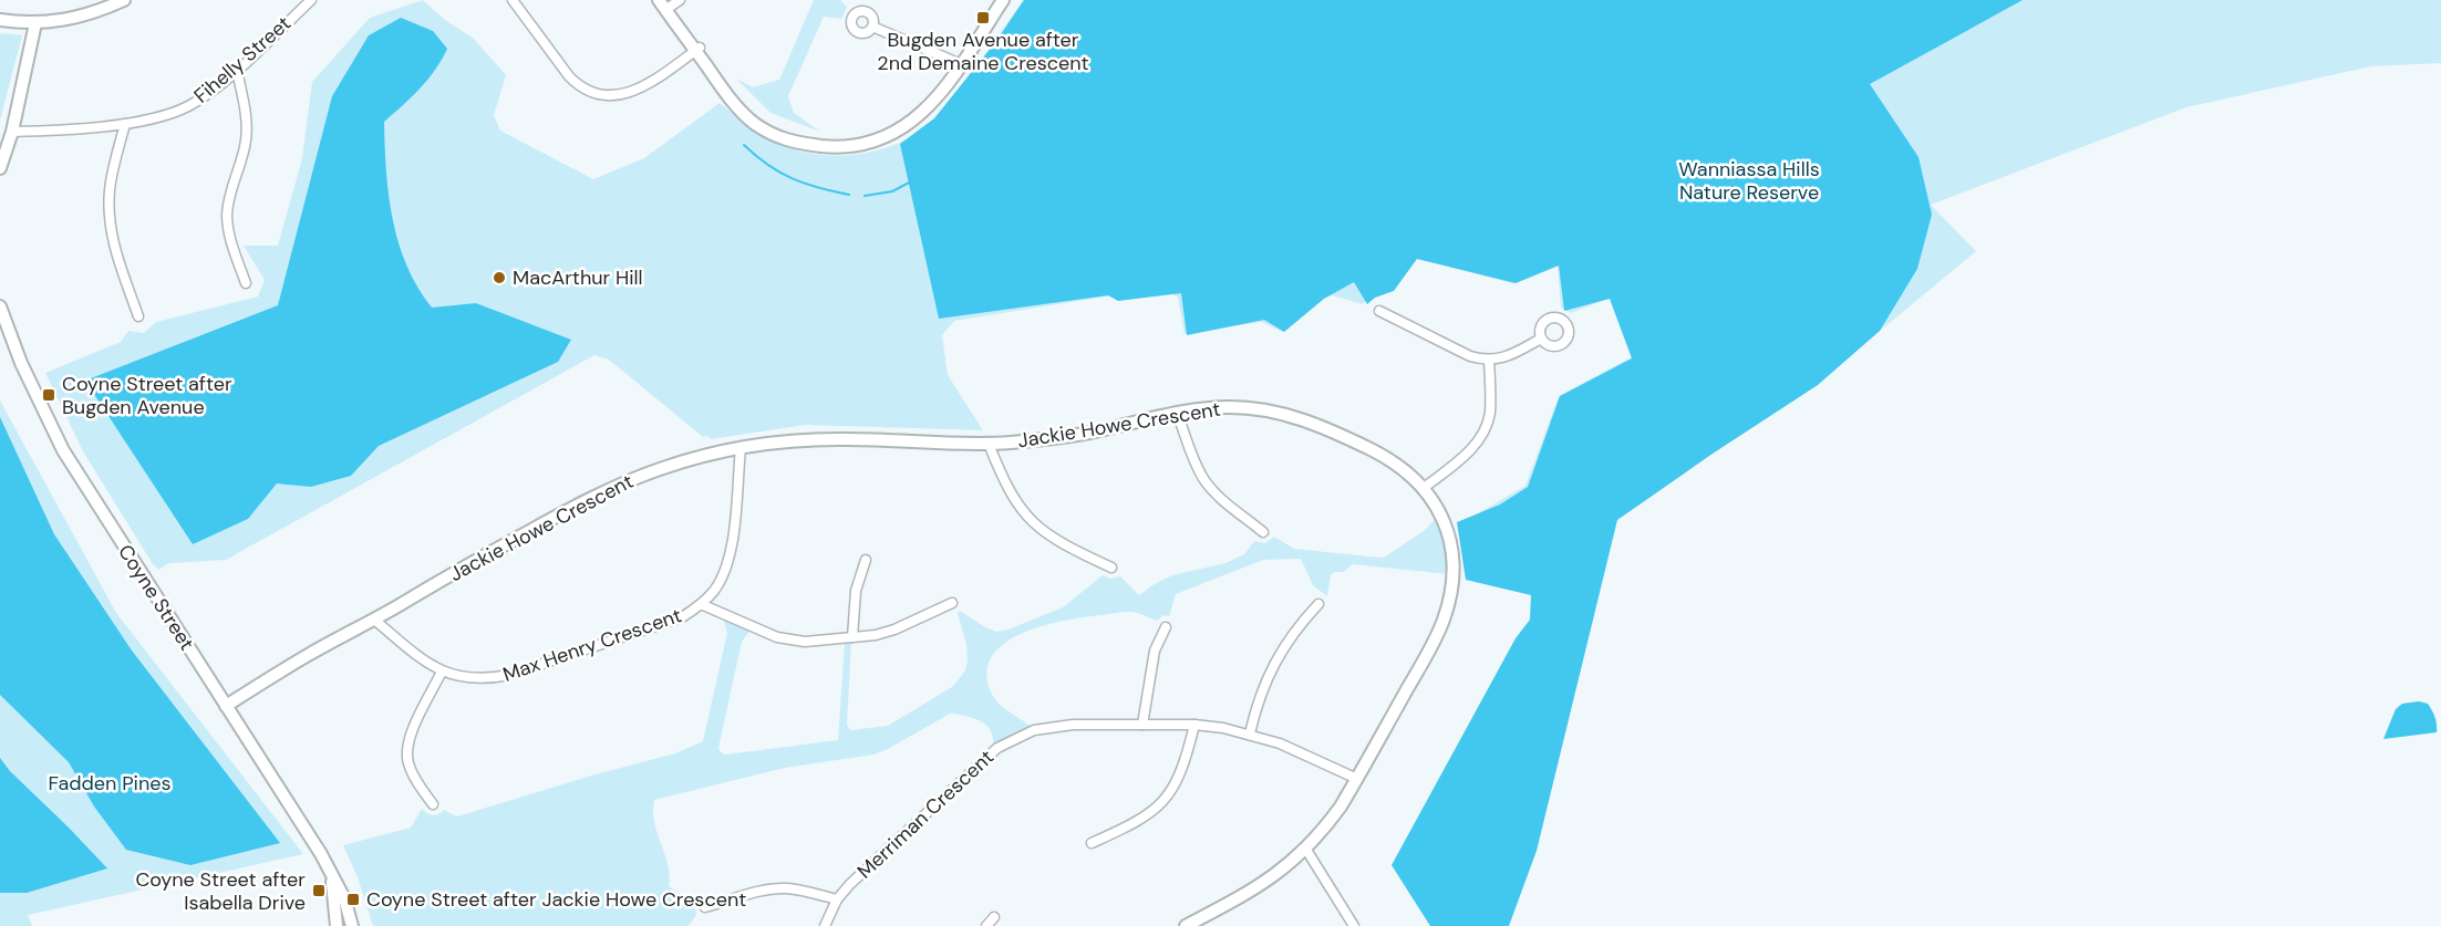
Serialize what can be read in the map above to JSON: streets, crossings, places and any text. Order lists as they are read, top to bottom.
{
  "streets": {
    "street": [
      "Fihelly Street",
      "Jackie Howe Crescent",
      "Coyne Street",
      "Max Henry Crescent",
      "Merriman Crescent"
    ]
  },
  "crossings": [
    ["Jackie Howe Crescent", "Coyne Street"],
    ["Jackie Howe Crescent", "Max Henry Crescent"],
    ["Jackie Howe Crescent", "Merriman Crescent"]
  ],
  "parks": ["Wanniassa Hills Nature Reserve", "Fadden Pines"],
  "places": {
    "transit": [
      "Bugden Avenue after 2nd Demaine Crescent",
      "Coyne Street after Bugden Avenue",
      "Coyne Street after Isabella Drive",
      "Coyne Street after Jackie Howe Crescent"
    ],
    "other": ["MacArthur Hill"]
  }
}
